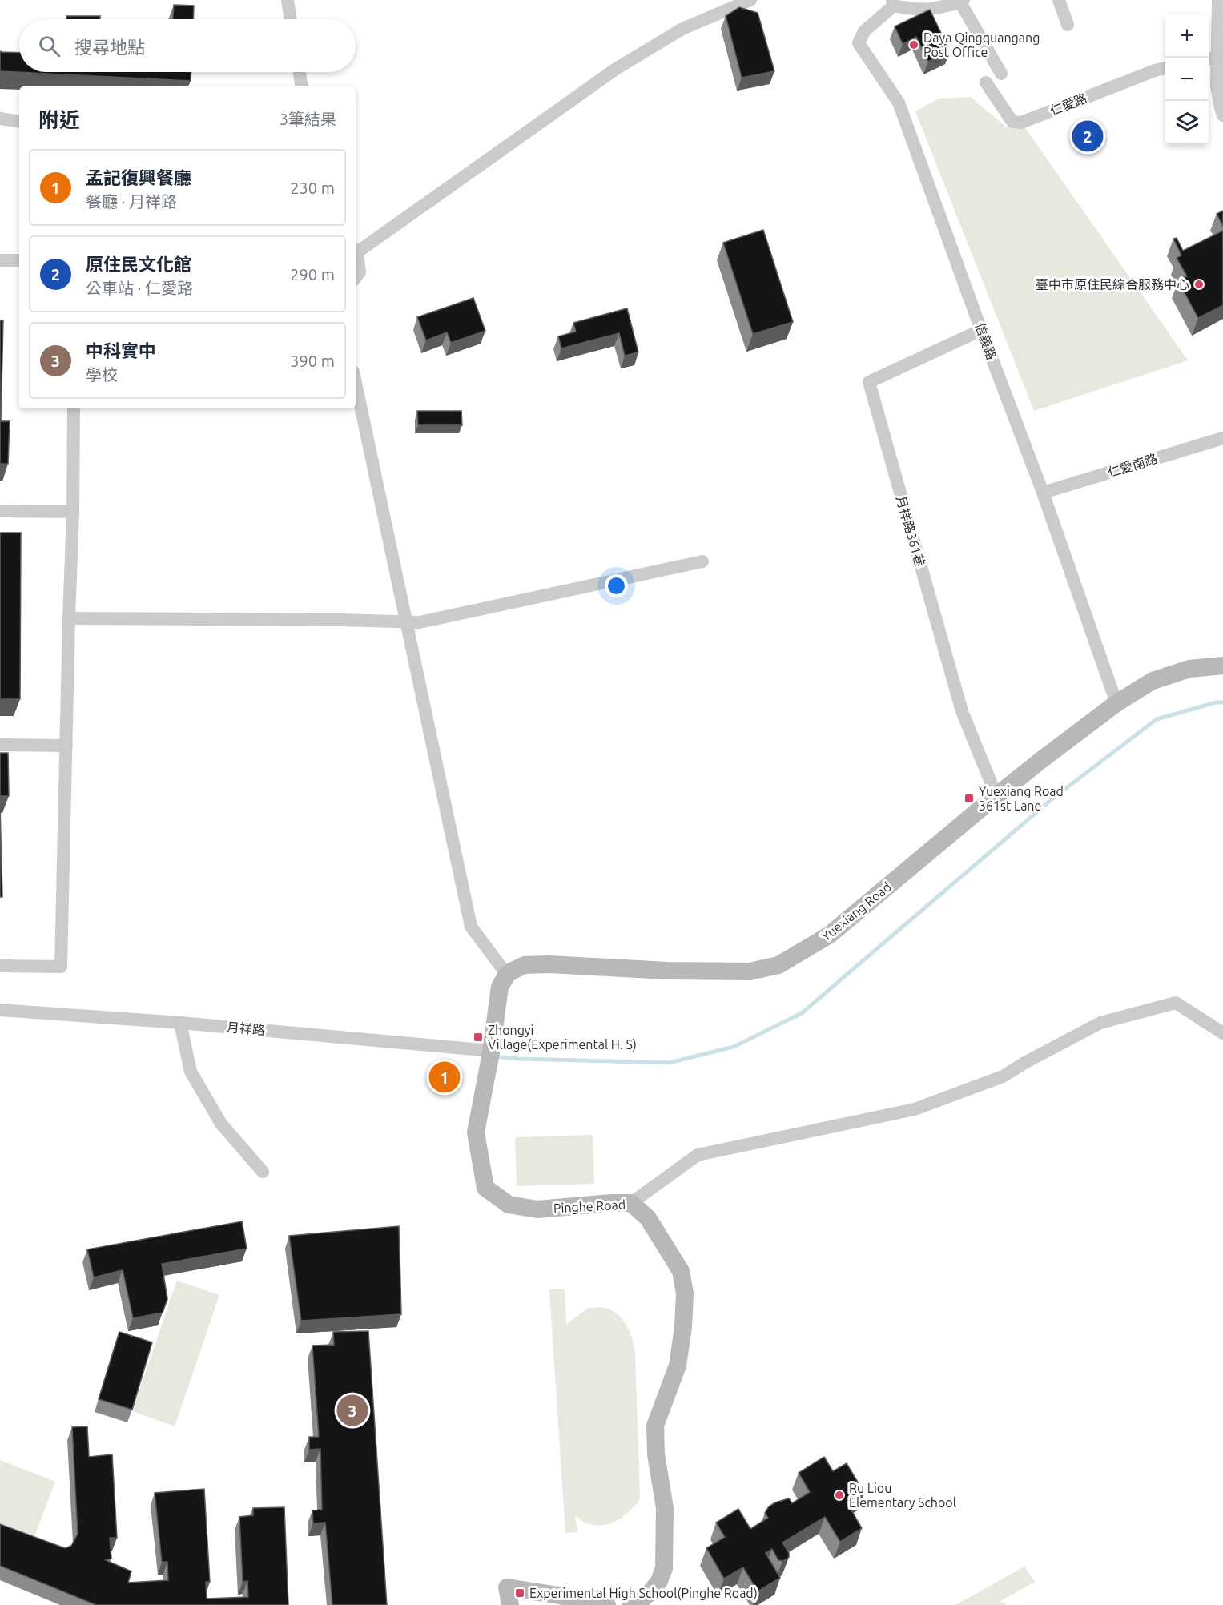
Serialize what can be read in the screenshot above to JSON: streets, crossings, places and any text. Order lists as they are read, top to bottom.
{
  "streets": {
    "street": [
      "仁愛路",
      "信義路",
      "仁愛南路",
      "月祥路361巷",
      "Yuexiang Road",
      "月祥路",
      "Pinghe Road"
    ]
  },
  "crossings": [
    ["信義路", "仁愛南路"],
    ["信義路", "月祥路361巷"],
    ["信義路", "Yuexiang Road"],
    ["月祥路361巷", "Yuexiang Road"],
    ["月祥路", "Pinghe Road"]
  ],
  "places": {
    "other": ["Daya Qingquangang Post Office", "臺中市原住民綜合服務中心", "Ru Liou Elementary School"],
    "transit": ["Yuexiang Road 361st Lane", "Zhongyi Village(Experimental H. S)", "Experimental High School(Pinghe Road)"]
  },
  "page": {
    "map_buttons": ["+", "−"],
    "search": "搜尋地點",
    "heading": ["附近", "3筆結果"],
    "pins": ["2", "1", "3"],
    "list": [
      {
        "mark": "1",
        "name": "孟記復興餐廳",
        "note": "餐廳 · 月祥路",
        "value": "230 m"
      },
      {
        "mark": "2",
        "name": "原住民文化館",
        "note": "公車站 · 仁愛路",
        "value": "290 m"
      },
      {
        "mark": "3",
        "name": "中科實中",
        "note": "學校",
        "value": "390 m"
      }
    ]
  }
}
